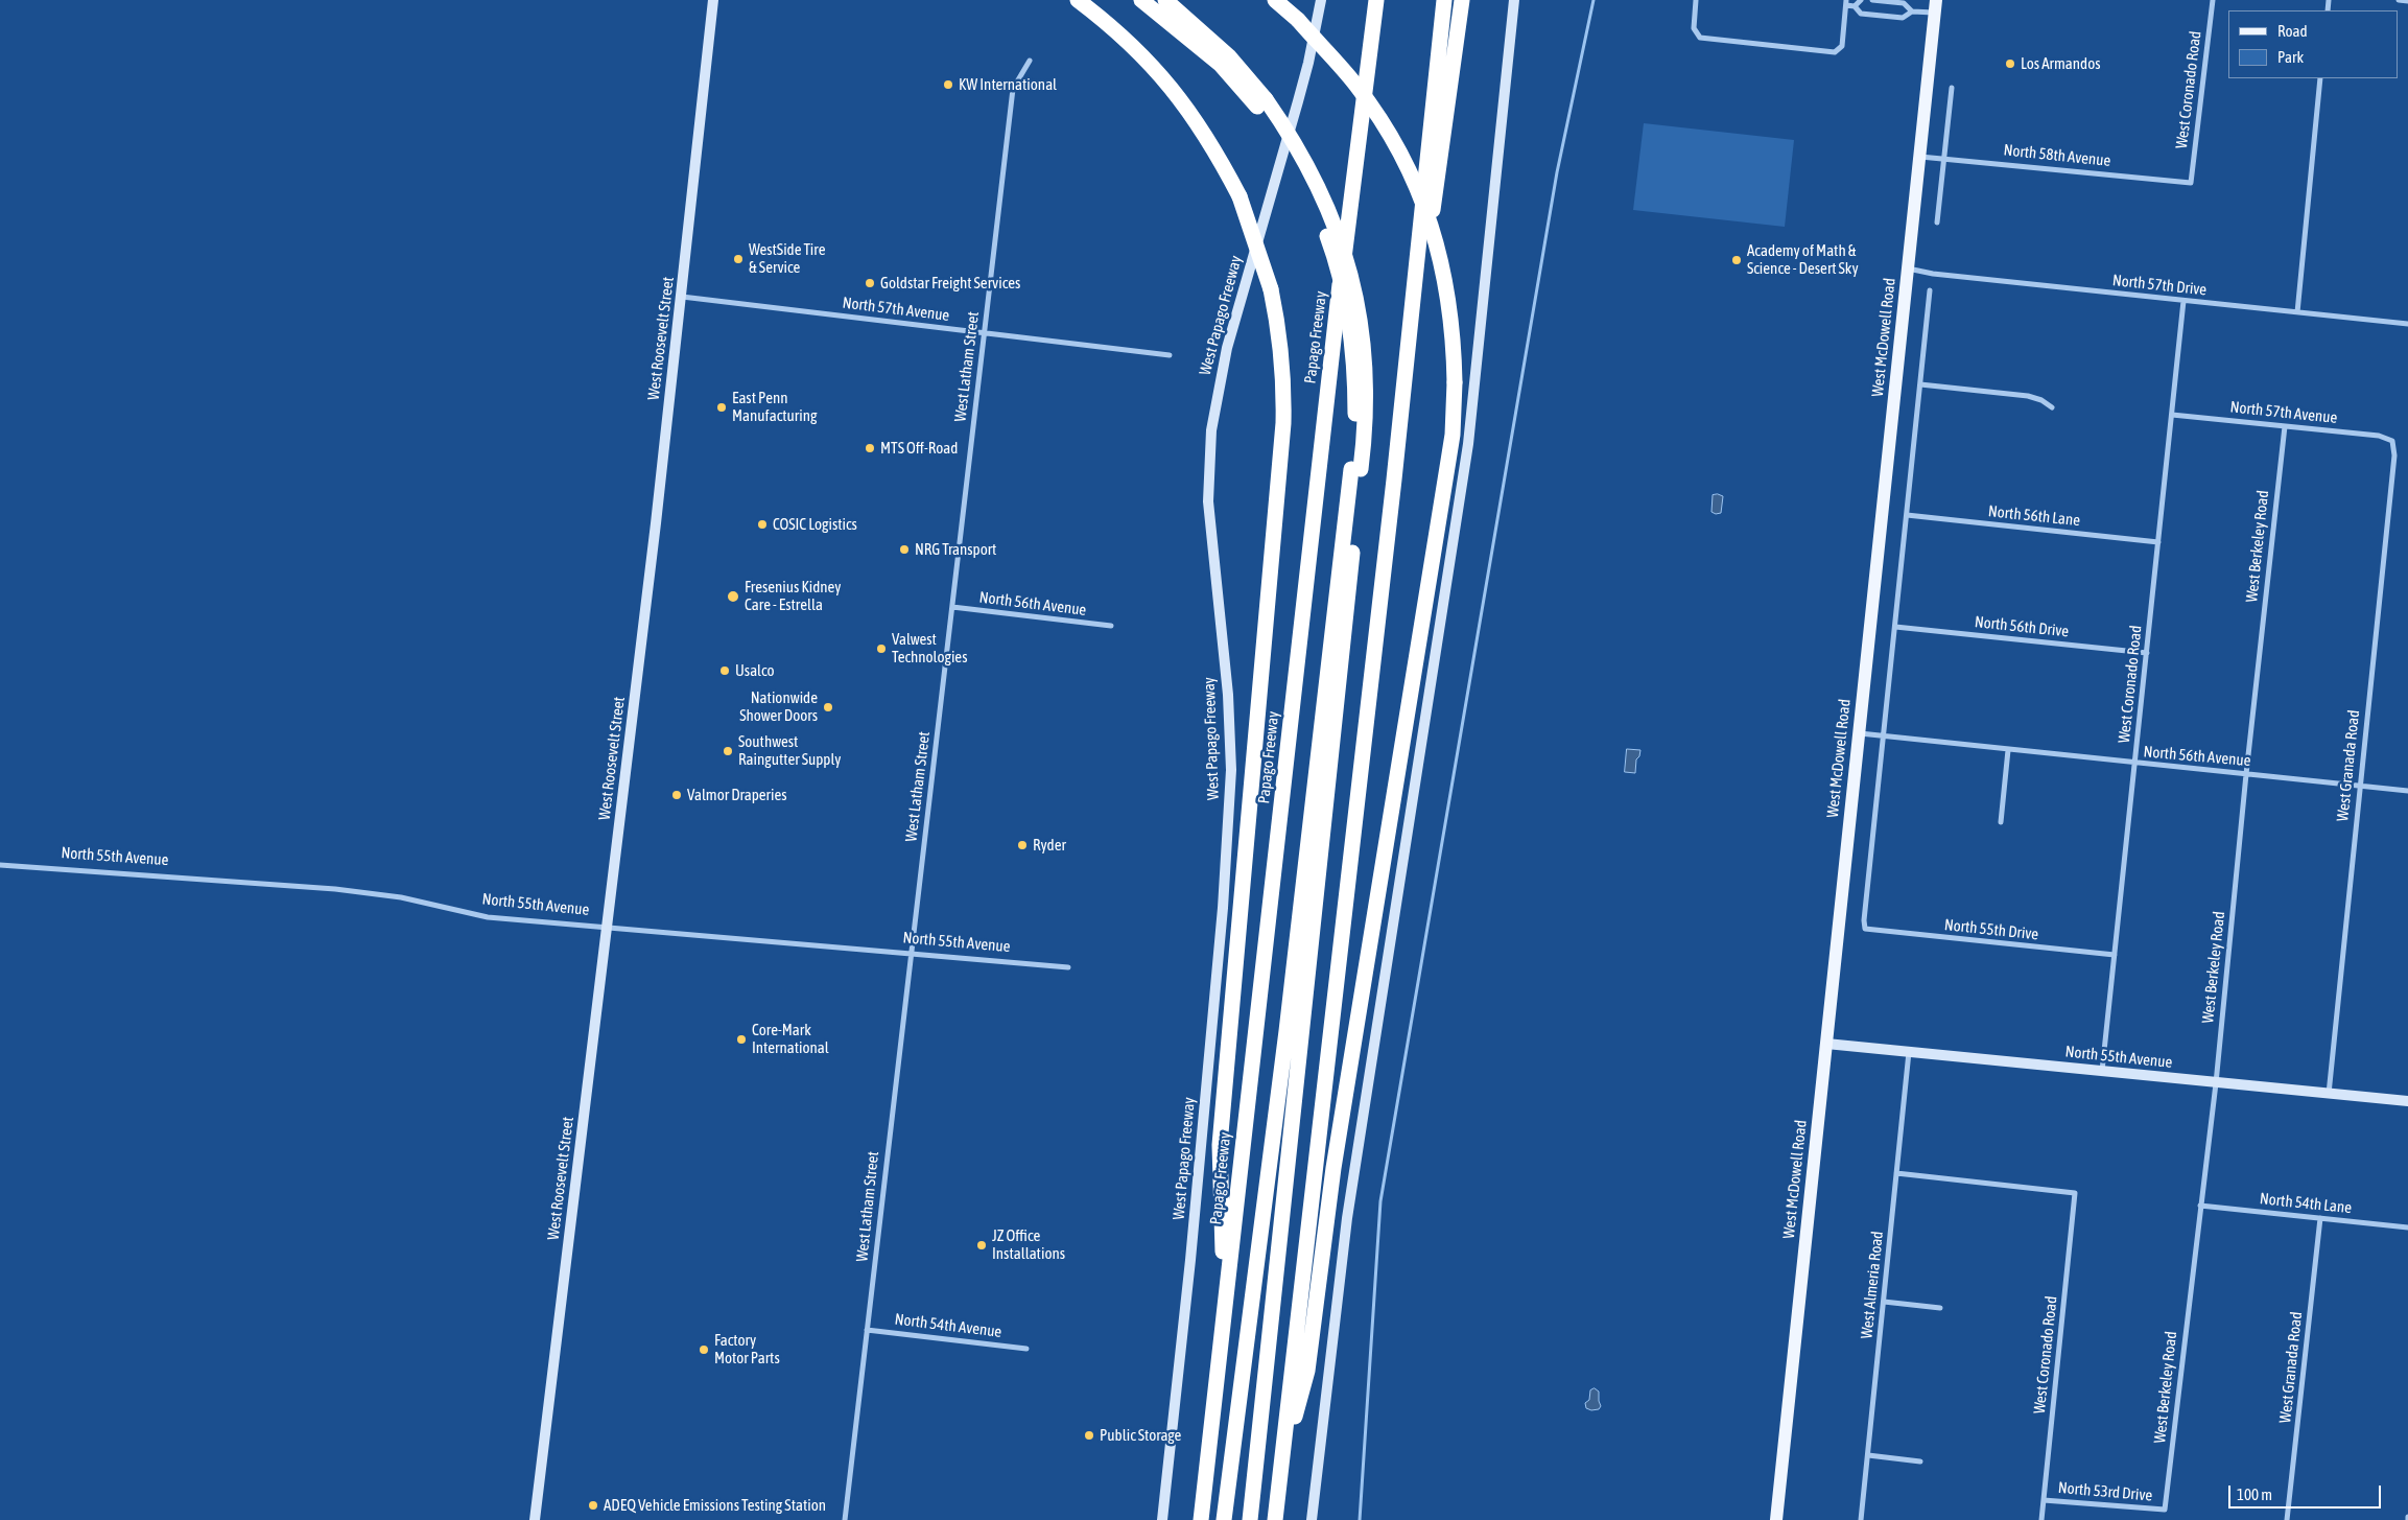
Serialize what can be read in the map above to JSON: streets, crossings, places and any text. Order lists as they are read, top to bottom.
{
  "streets": {
    "highway": ["Papago Freeway"],
    "main road": [
      "West Papago Freeway",
      "West McDowell Road",
      "West Roosevelt Street",
      "North 55th Avenue"
    ],
    "street": [
      "West Coronado Road",
      "North 58th Avenue",
      "North 57th Drive",
      "North 57th Avenue",
      "West Latham Street",
      "North 56th Lane",
      "West Berkeley Road",
      "North 56th Avenue",
      "North 56th Drive",
      "West Granada Road",
      "North 55th Drive",
      "North 54th Lane",
      "West Almeria Road",
      "North 54th Avenue",
      "North 53rd Drive"
    ]
  },
  "crossings": [
    ["West Coronado Road", "North 58th Avenue"],
    ["West Coronado Road", "North 57th Drive"],
    ["West Coronado Road", "North 57th Avenue"],
    ["West Coronado Road", "North 56th Lane"],
    ["West Coronado Road", "North 56th Avenue"],
    ["West Coronado Road", "North 56th Drive"],
    ["West Coronado Road", "North 55th Avenue"],
    ["West Coronado Road", "North 55th Drive"],
    ["West Coronado Road", "West Almeria Road"],
    ["West Coronado Road", "North 53rd Drive"],
    ["North 58th Avenue", "West McDowell Road"],
    ["North 57th Drive", "West McDowell Road"],
    ["North 57th Avenue", "West Roosevelt Street"],
    ["North 57th Avenue", "West Latham Street"],
    ["North 57th Avenue", "West Berkeley Road"],
    ["North 57th Avenue", "West Granada Road"],
    ["West McDowell Road", "North 56th Avenue"],
    ["West McDowell Road", "North 55th Avenue"],
    ["West Roosevelt Street", "North 55th Avenue"],
    ["West Latham Street", "North 56th Avenue"],
    ["West Latham Street", "North 55th Avenue"],
    ["West Latham Street", "North 54th Avenue"],
    ["West Berkeley Road", "North 56th Avenue"],
    ["West Berkeley Road", "North 55th Avenue"],
    ["West Berkeley Road", "North 54th Lane"],
    ["West Berkeley Road", "North 53rd Drive"],
    ["North 56th Avenue", "West Granada Road"],
    ["North 56th Avenue", "North 55th Drive"],
    ["West Granada Road", "North 55th Avenue"],
    ["West Granada Road", "North 54th Lane"],
    ["North 55th Avenue", "West Almeria Road"]
  ],
  "places": [
    "Los Armandos",
    "KW International",
    "WestSide Tire & Service",
    "Academy of Math & Science - Desert Sky",
    "Goldstar Freight Services",
    "East Penn Manufacturing",
    "MTS Off-Road",
    "COSIC Logistics",
    "NRG Transport",
    "Fresenius Kidney Care - Estrella",
    "Valwest Technologies",
    "Usalco",
    "Nationwide Shower Doors",
    "Southwest Raingutter Supply",
    "Valmor Draperies",
    "Ryder",
    "Core-Mark International",
    "JZ Office Installations",
    "Factory Motor Parts",
    "Public Storage",
    "ADEQ Vehicle Emissions Testing Station"
  ],
  "legend": ["Road", "Park"],
  "scale_bar": "100 m"
}
